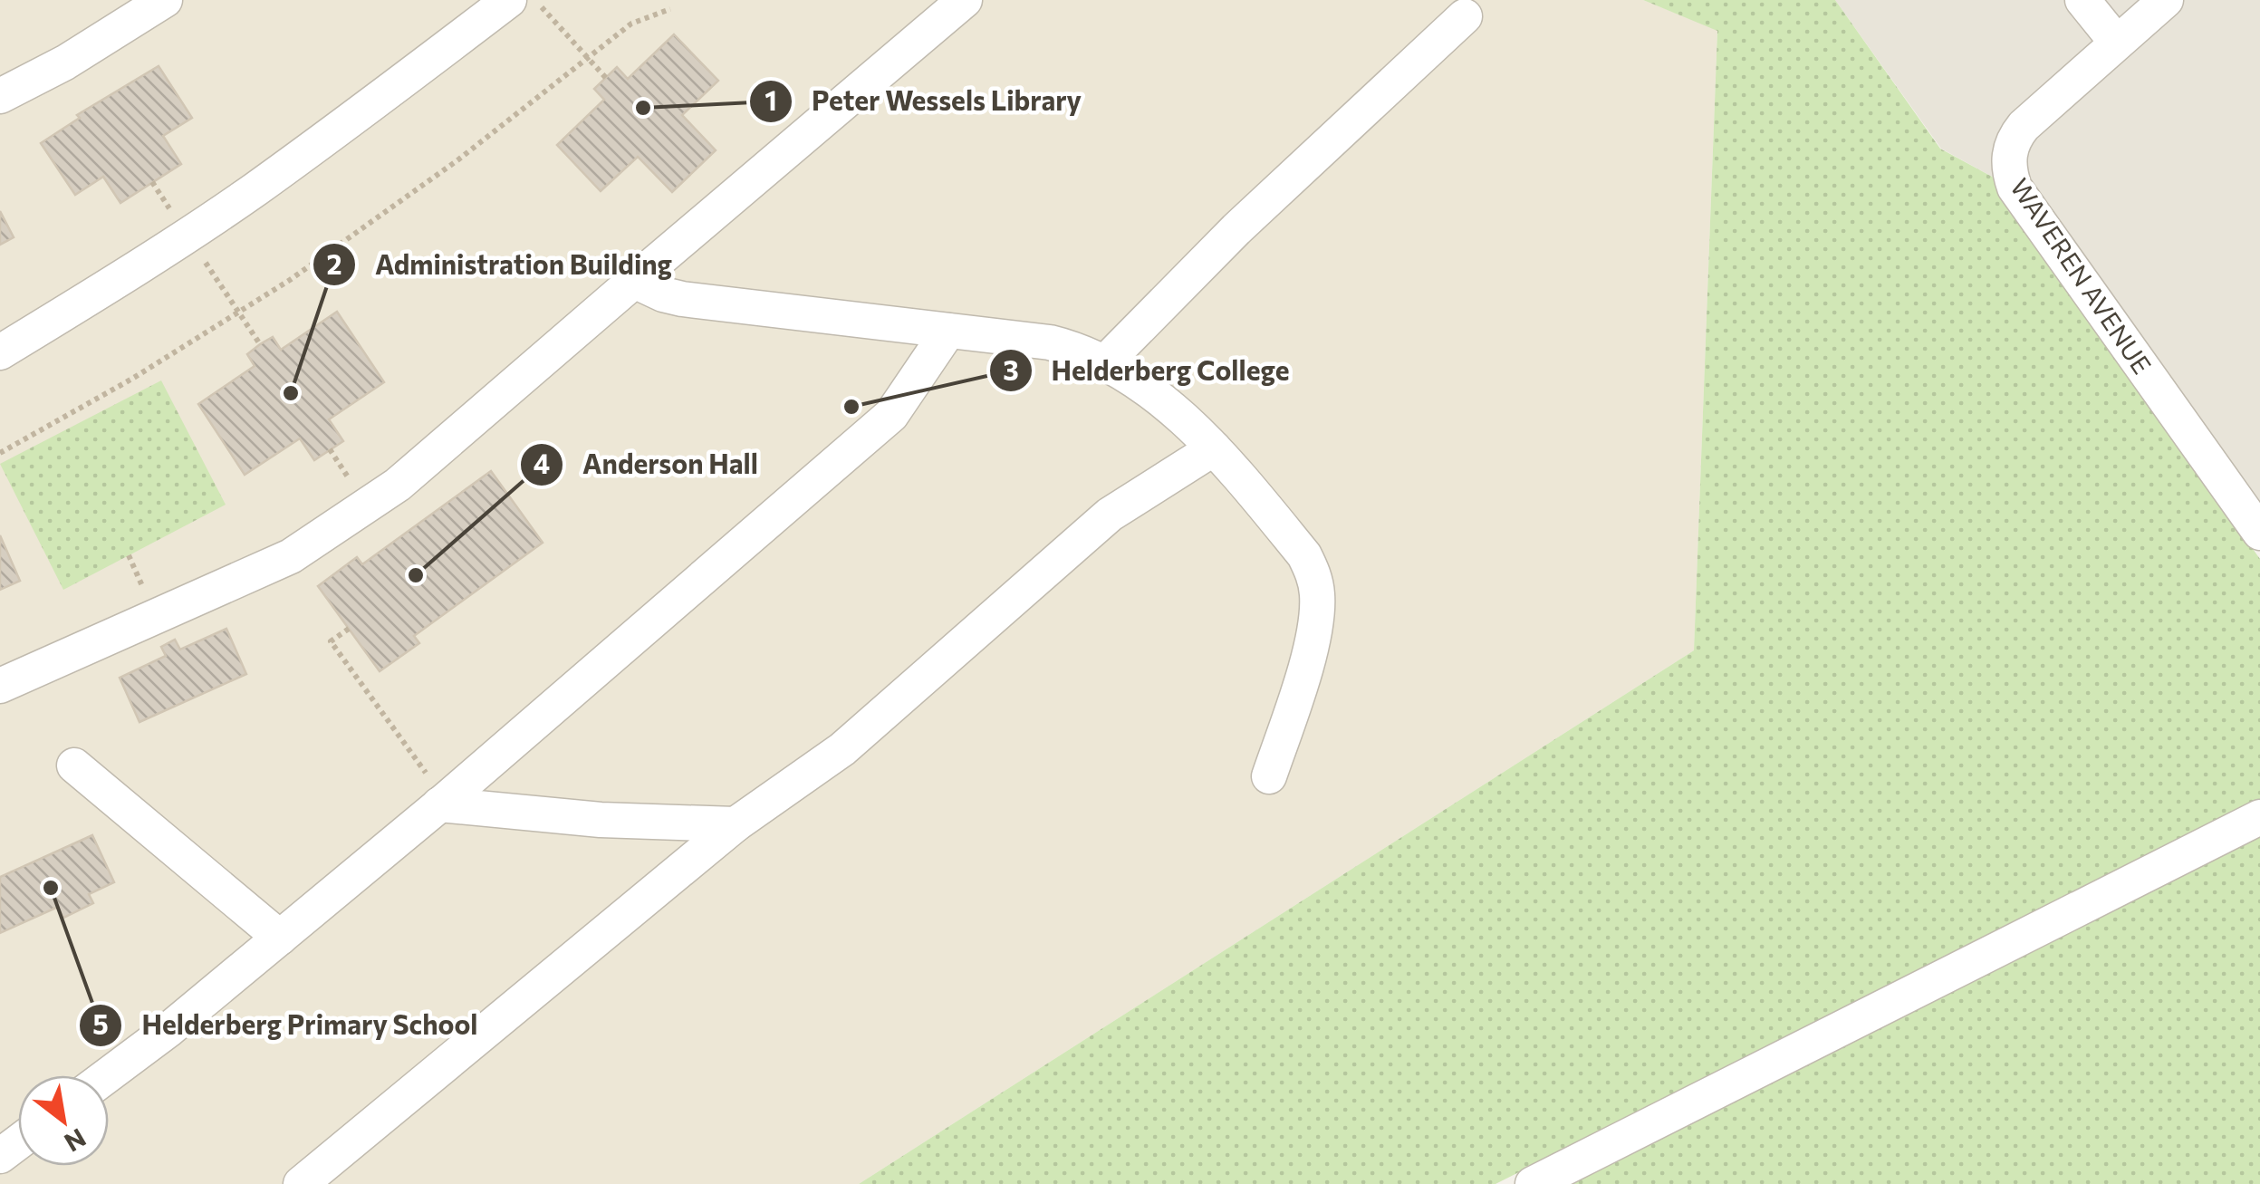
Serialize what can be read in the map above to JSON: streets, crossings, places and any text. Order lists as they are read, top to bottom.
{
  "streets": {
    "street": ["WAVEREN AVENUE"]
  },
  "places": [
    "Peter Wessels Library",
    "Administration Building",
    "Helderberg College",
    "Anderson Hall",
    "Helderberg Primary School"
  ],
  "north": "bottom right"
}
